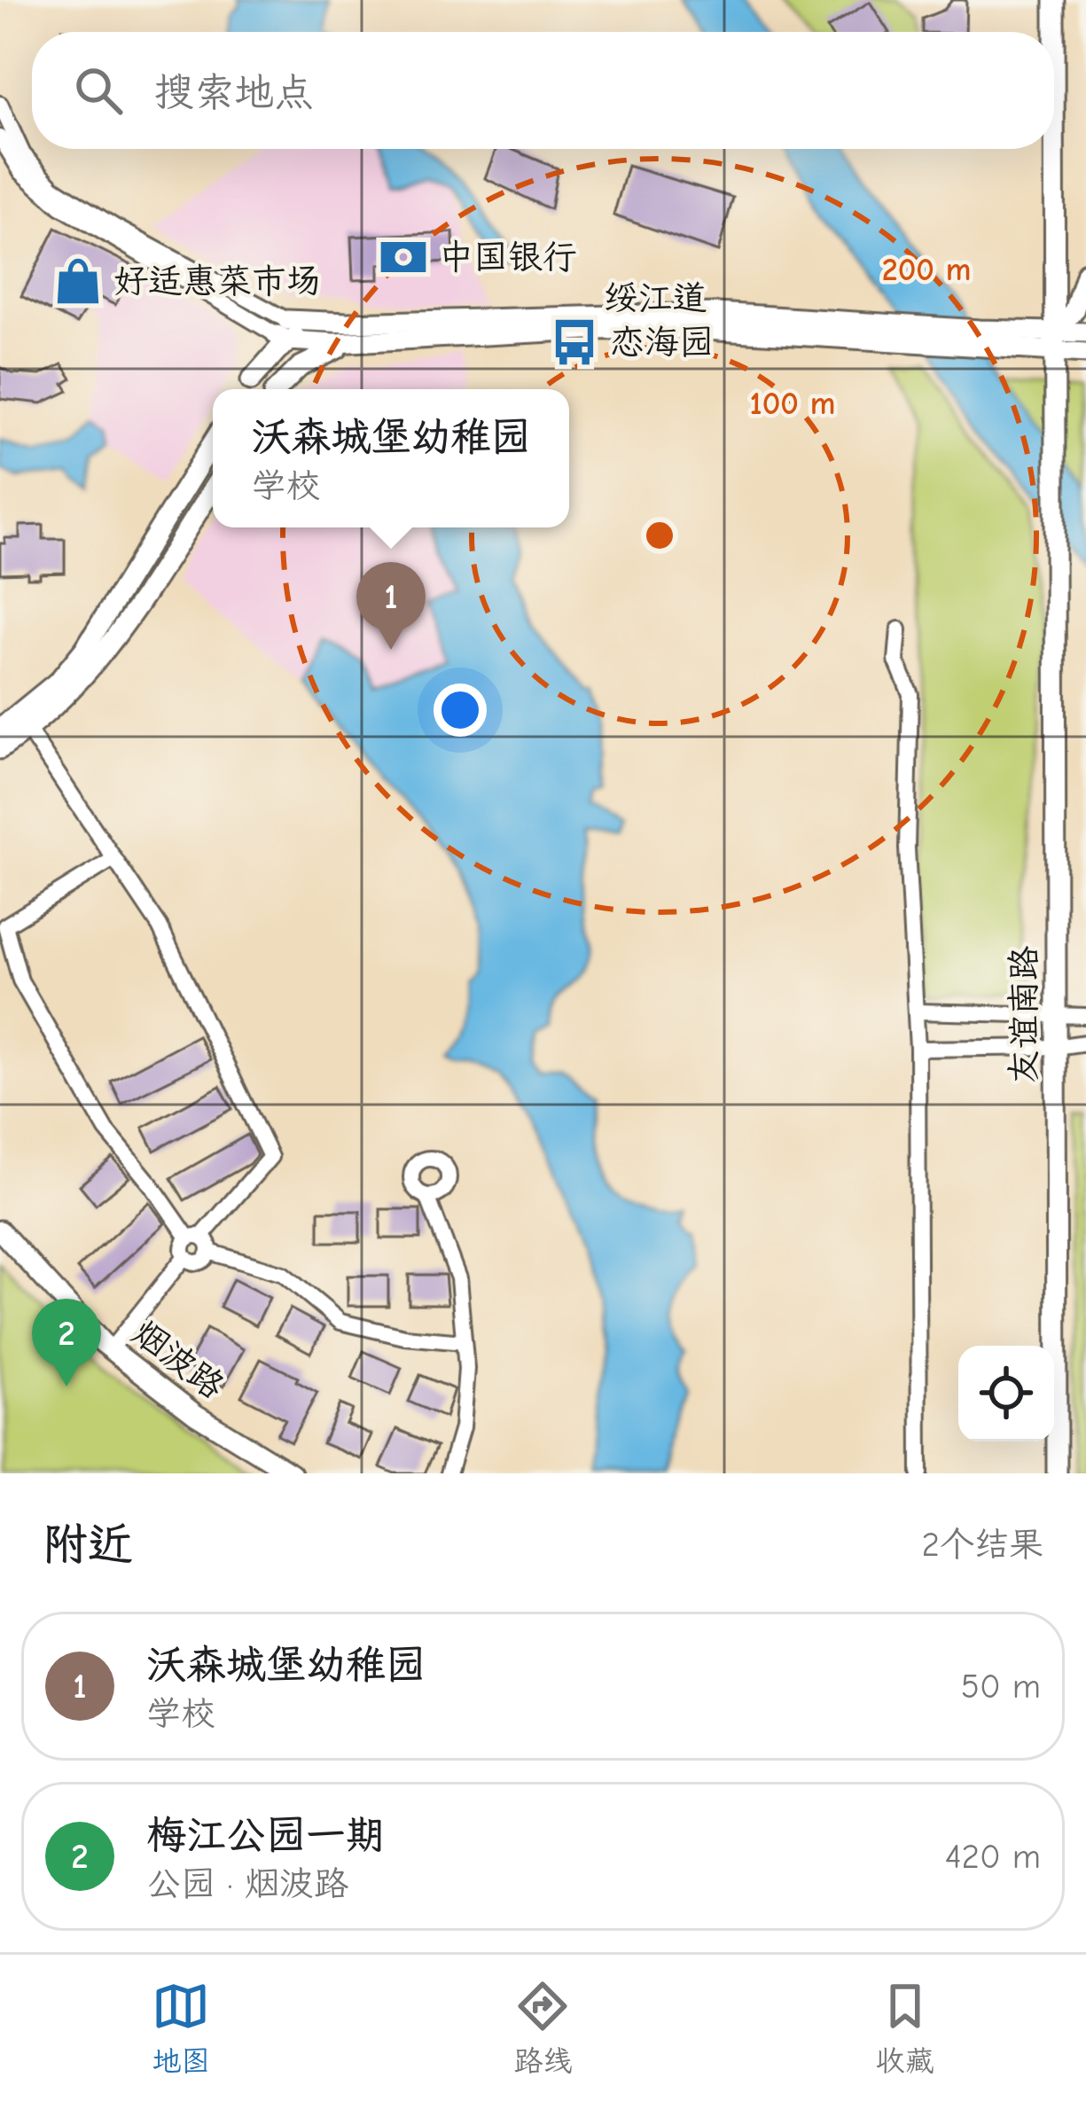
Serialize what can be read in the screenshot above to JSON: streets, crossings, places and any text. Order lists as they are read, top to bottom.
{
  "streets": {
    "main road": ["绥江道", "友谊南路", "烟波路"]
  },
  "crossings": [
    ["绥江道", "友谊南路"]
  ],
  "places": {
    "bank": ["中国银行"],
    "shop": ["好适惠菜市场"],
    "bus stop": ["恋海园"]
  },
  "page": {
    "search": "搜索地点",
    "popup": ["沃森城堡幼稚园", "学校"],
    "pins": ["1", "2"],
    "heading": ["附近", "2个结果"],
    "list": [
      {
        "mark": "1",
        "name": "沃森城堡幼稚园",
        "note": "学校",
        "value": "50 m"
      },
      {
        "mark": "2",
        "name": "梅江公园一期",
        "note": "公园 · 烟波路",
        "value": "420 m"
      }
    ],
    "nav": ["地图", "路线", "收藏"]
  },
  "rings": ["200 m", "100 m"]
}
